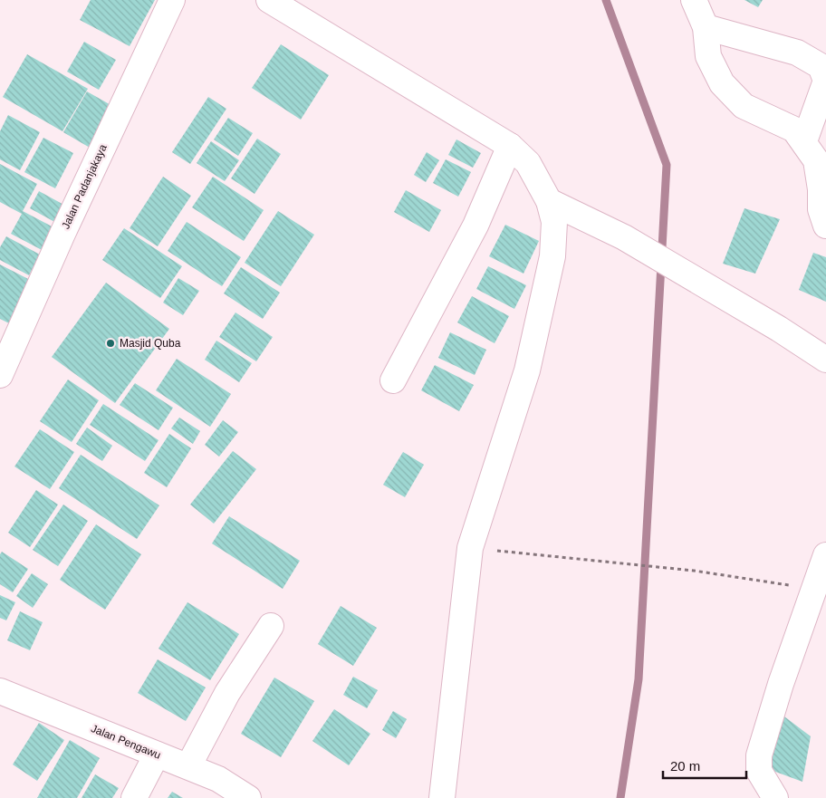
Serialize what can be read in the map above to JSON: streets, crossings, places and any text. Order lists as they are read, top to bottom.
{
  "streets": {
    "street": ["Jalan Padanjakaya", "Jalan Pengawu"]
  },
  "places": ["Masjid Quba"],
  "scale_bar": "20 m"
}
